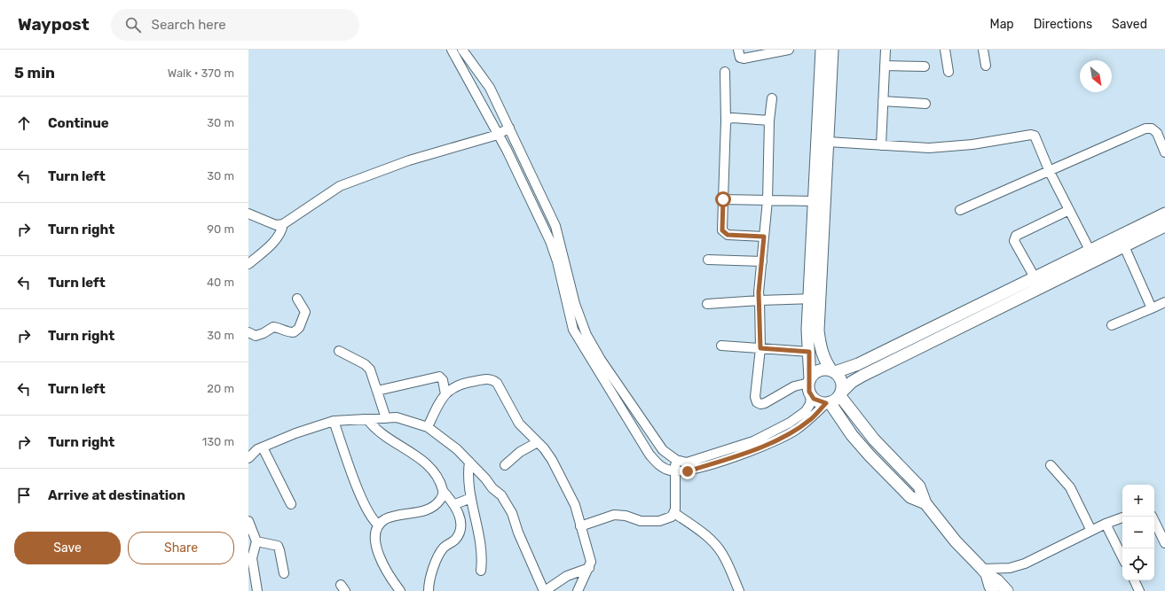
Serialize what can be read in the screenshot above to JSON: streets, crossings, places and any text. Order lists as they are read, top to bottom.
{
  "north": "bottom right",
  "page": {
    "header": "Waypost",
    "search": "Search here",
    "nav": ["Map", "Directions", "Saved"],
    "heading": ["5 min", "Walk · 370 m"],
    "list": [
      ["Continue", "30 m"],
      ["Turn left", "30 m"],
      ["Turn right", "90 m"],
      ["Turn left", "40 m"],
      ["Turn right", "30 m"],
      ["Turn left", "20 m"],
      ["Turn right", "130 m"],
      "Arrive at destination"
    ],
    "map_buttons": ["+", "−"],
    "buttons": ["Save", "Share"]
  }
}
